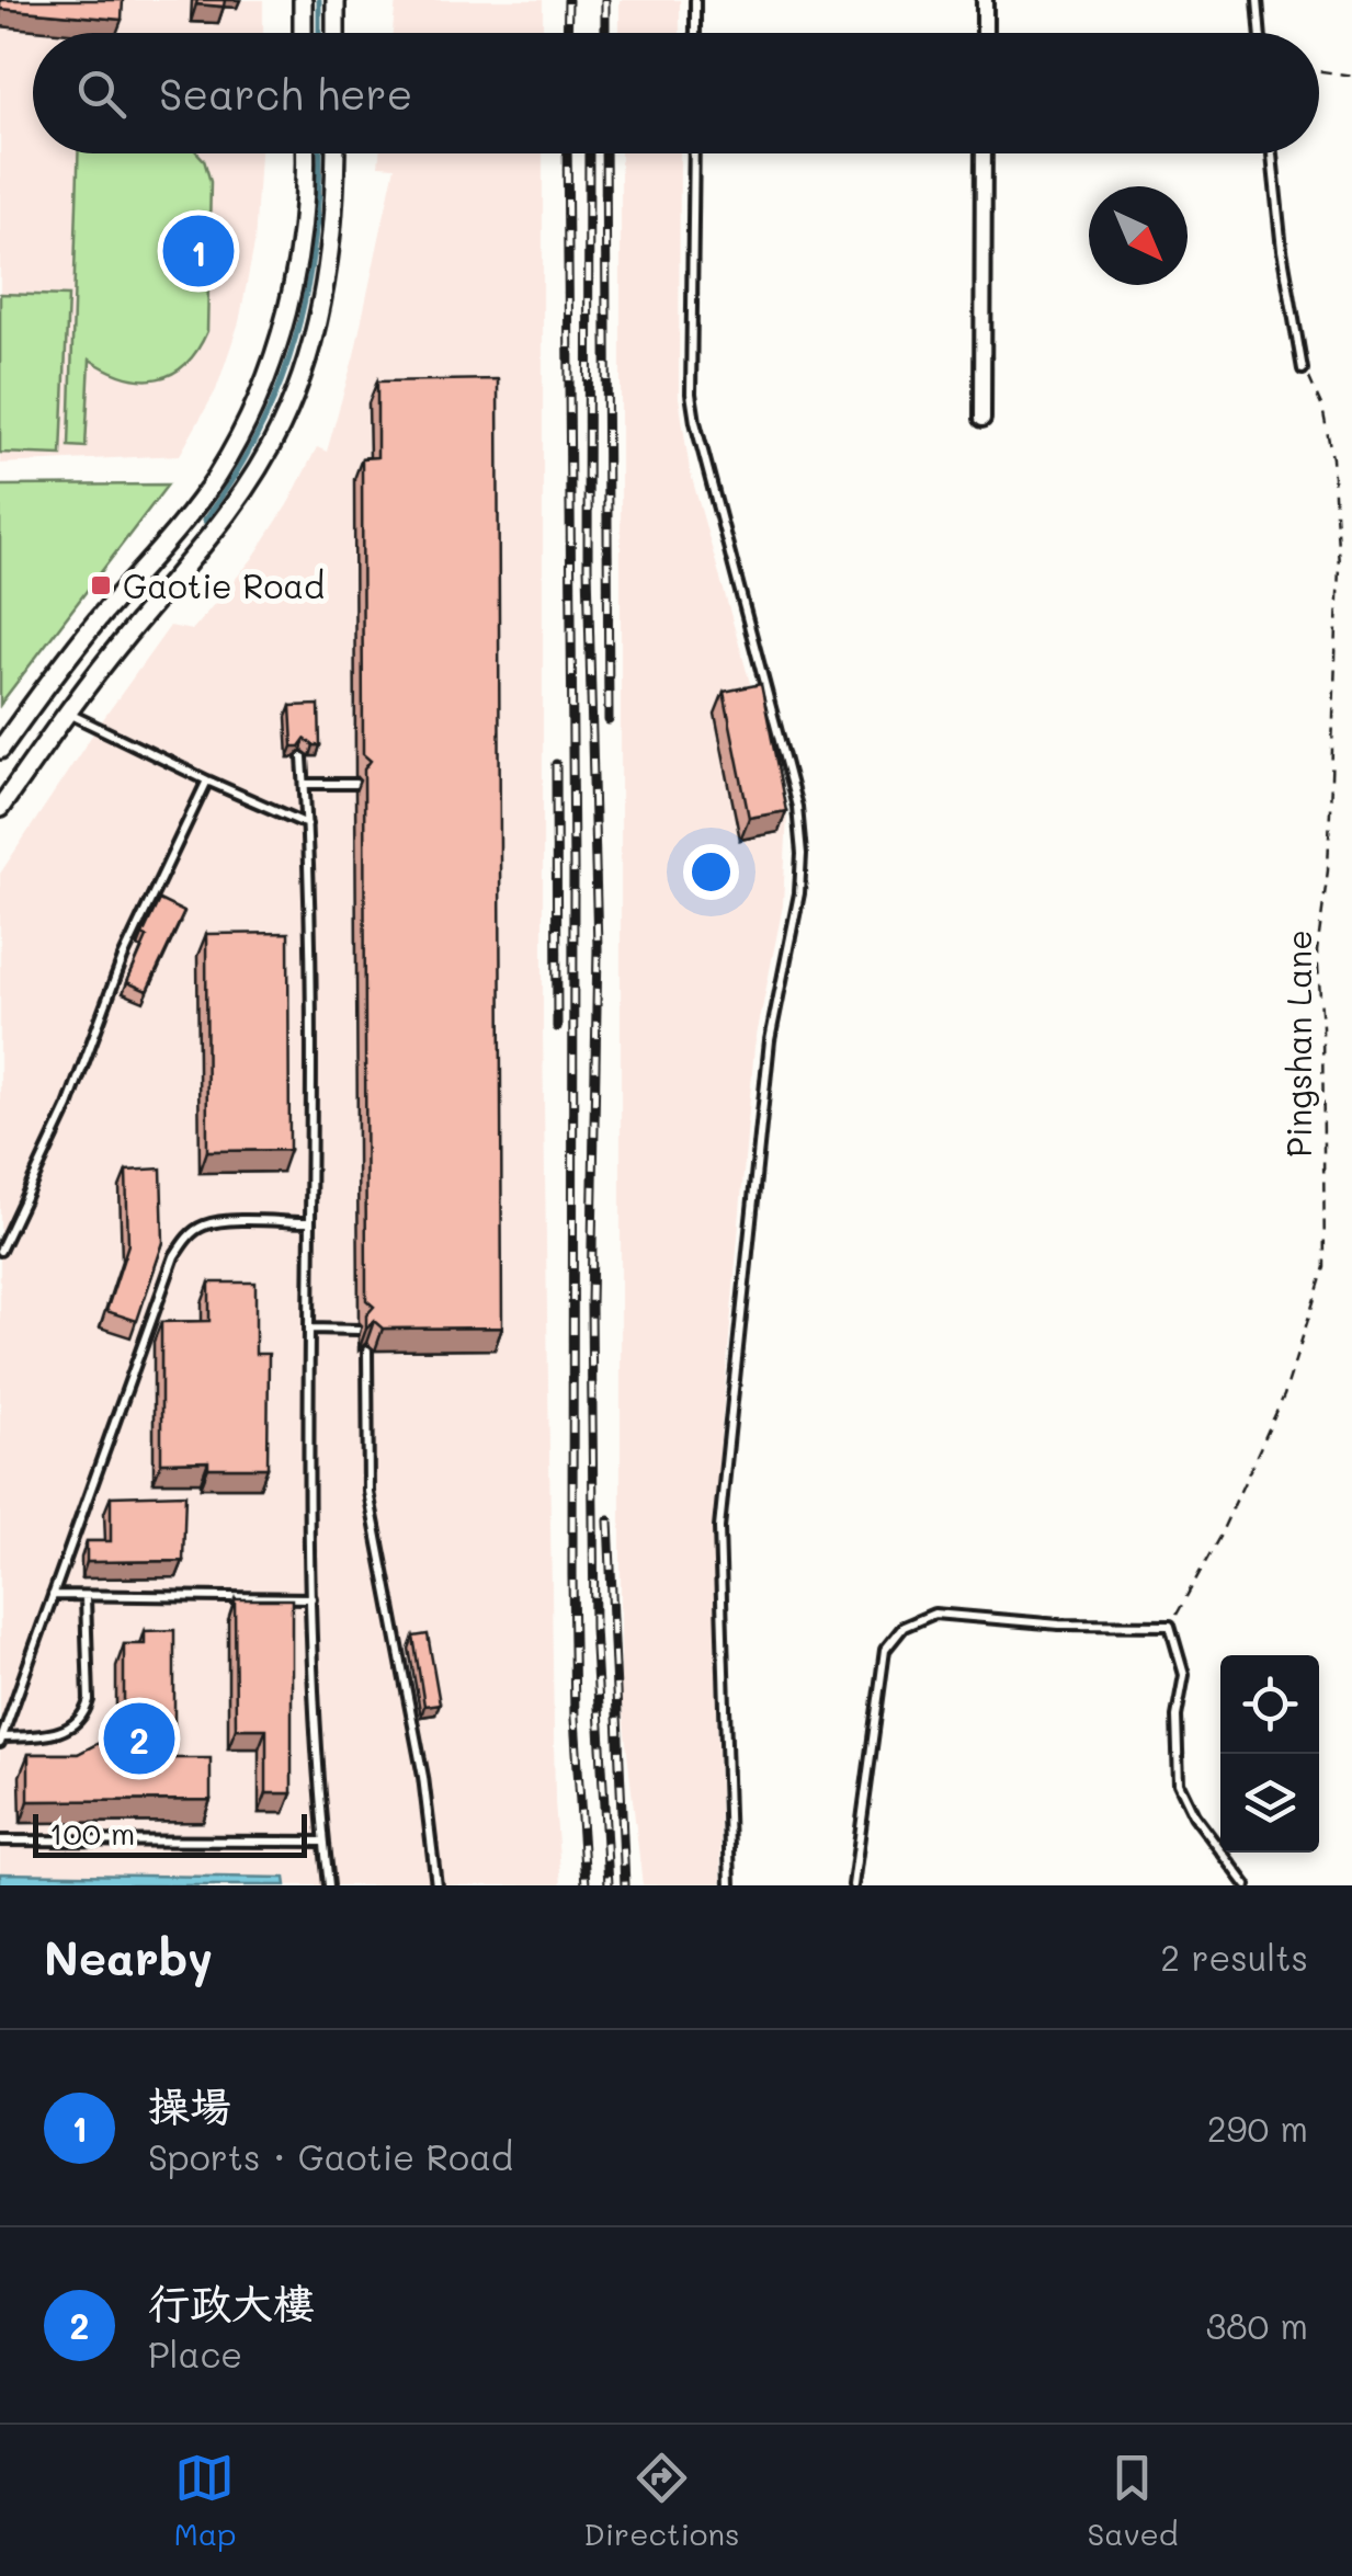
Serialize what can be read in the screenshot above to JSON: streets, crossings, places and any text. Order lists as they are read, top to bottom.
{
  "streets": {
    "path": ["Pingshan Lane"]
  },
  "places": {
    "transit": ["Gaotie Road"]
  },
  "scale_bar": "100 m",
  "north": "bottom right",
  "page": {
    "search": "Search here",
    "pins": ["1", "2"],
    "scale": "100 m",
    "heading": ["Nearby", "2 results"],
    "list": [
      {
        "mark": "1",
        "name": "操場",
        "note": "Sports · Gaotie Road",
        "value": "290 m"
      },
      {
        "mark": "2",
        "name": "行政大樓",
        "note": "Place",
        "value": "380 m"
      }
    ],
    "nav": ["Map", "Directions", "Saved"]
  }
}
